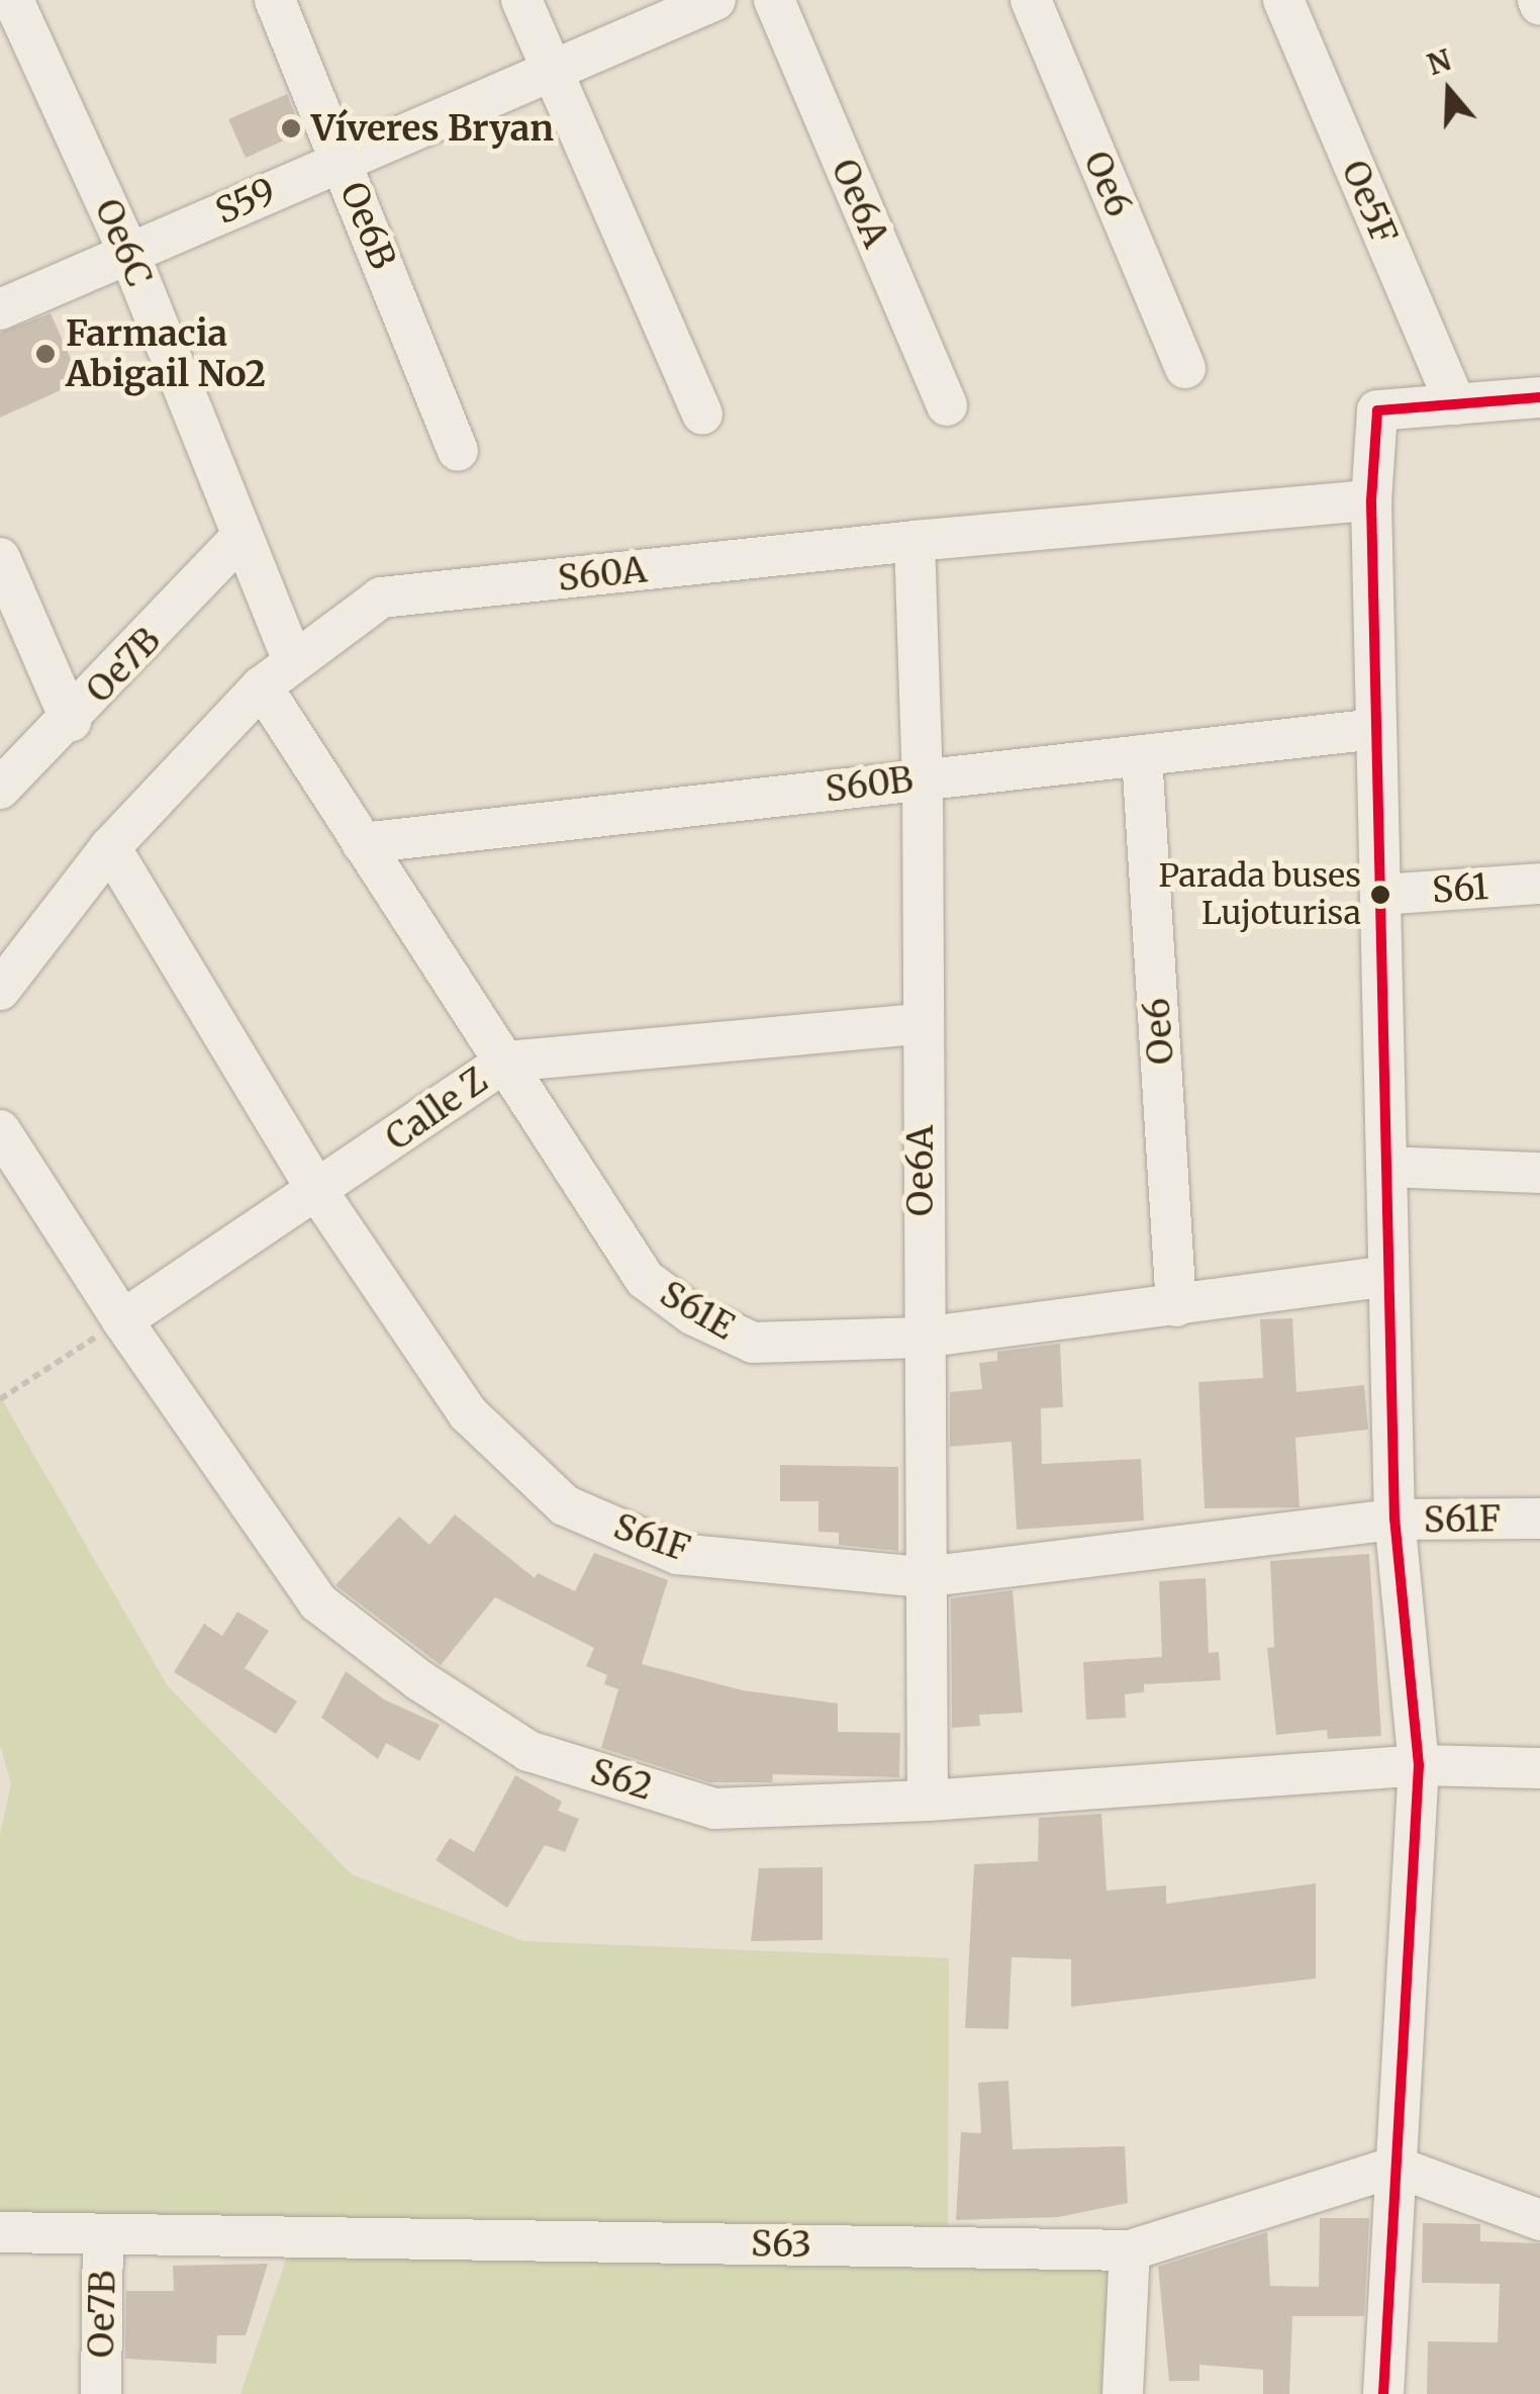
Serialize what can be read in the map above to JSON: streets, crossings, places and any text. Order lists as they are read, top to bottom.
{
  "streets": {
    "street": [
      "Oe6",
      "S59",
      "Oe5F",
      "Oe6A",
      "Oe6B",
      "Oe6C",
      "S60A",
      "Oe7B",
      "S60B",
      "S61",
      "Calle Z",
      "S61E",
      "S61F",
      "S62",
      "S63"
    ]
  },
  "crossings": [
    ["Oe6", "S60B"],
    ["Oe6", "S61E"],
    ["S59", "Oe6B"],
    ["S59", "Oe6C"],
    ["Oe6A", "S60A"],
    ["Oe6A", "S60B"],
    ["Oe6A", "Calle Z"],
    ["Oe6A", "S61E"],
    ["Oe6A", "S61F"],
    ["Oe6A", "S62"],
    ["Oe6C", "S60A"],
    ["Oe6C", "Oe7B"],
    ["S60A", "S61E"],
    ["S60A", "S61F"],
    ["Oe7B", "S63"],
    ["S60B", "S61E"],
    ["Calle Z", "S61E"],
    ["Calle Z", "S61F"],
    ["Calle Z", "S62"]
  ],
  "places": ["Víveres Bryan", "Farmacia Abigail No2", "Parada buses Lujoturisa"],
  "north": "top"
}
